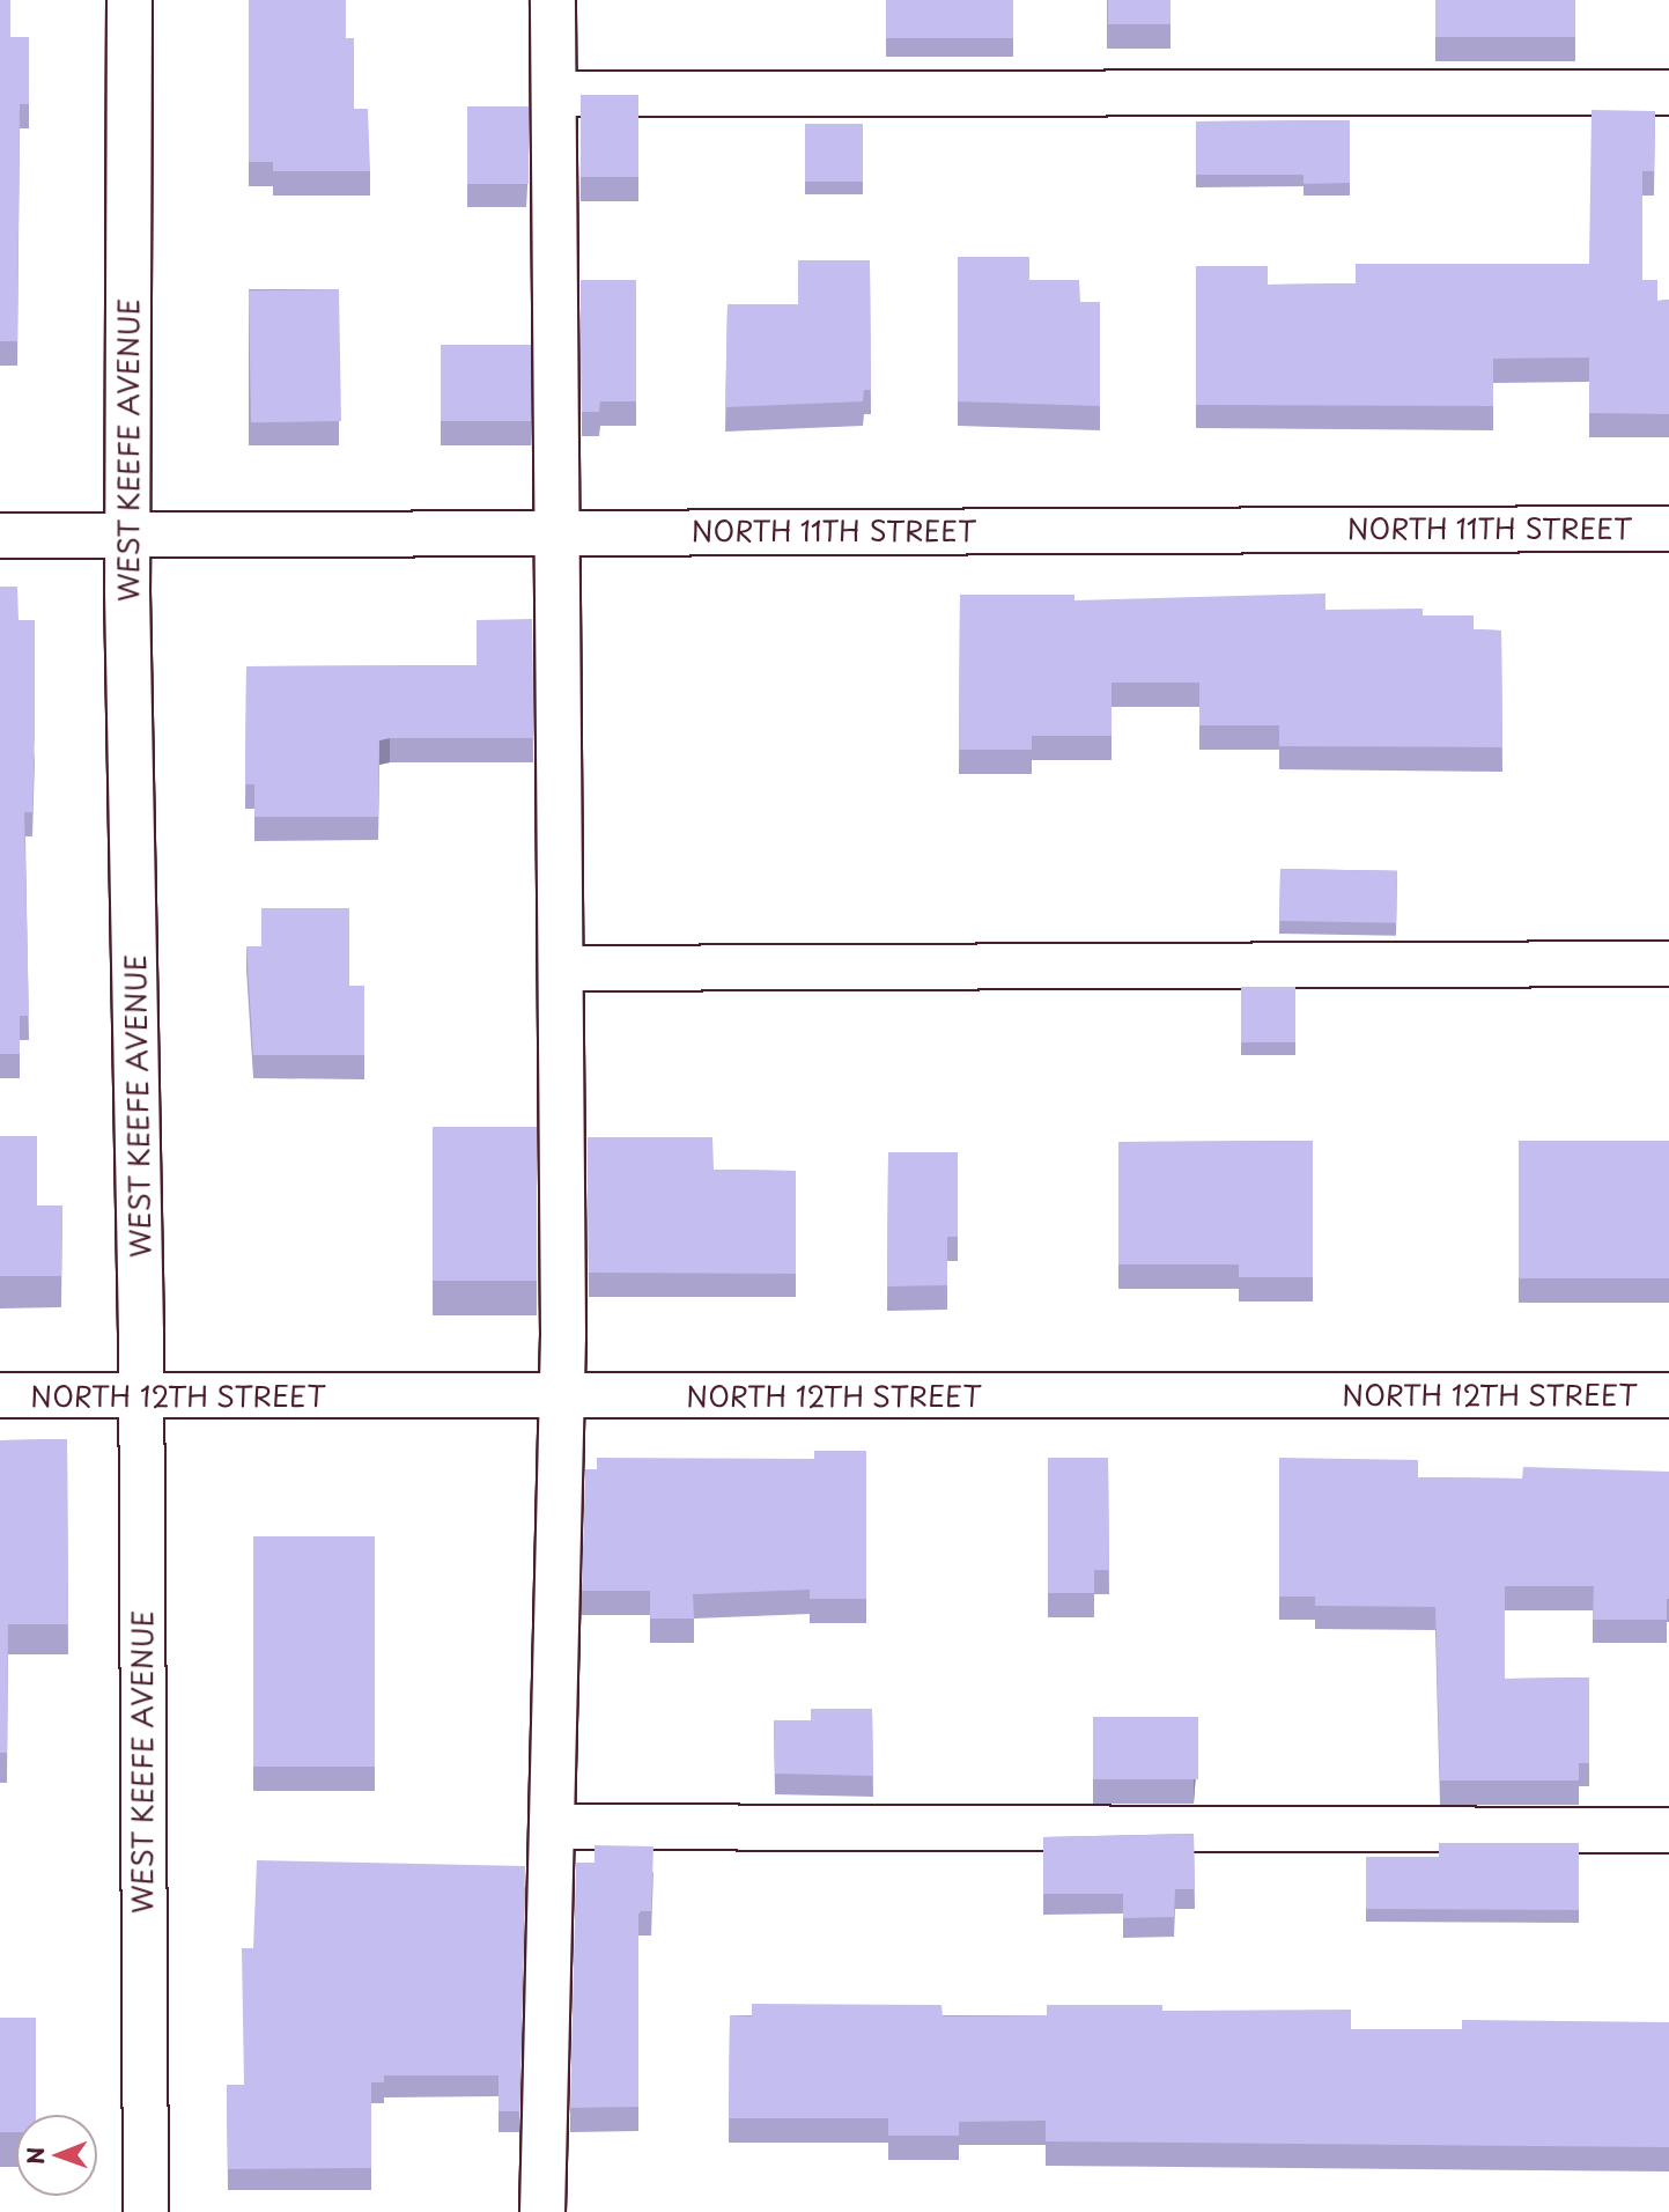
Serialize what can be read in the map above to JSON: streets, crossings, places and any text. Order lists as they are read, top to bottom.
{
  "streets": {
    "street": ["WEST KEEFE AVENUE", "NORTH 11TH STREET", "NORTH 12TH STREET"]
  },
  "crossings": [
    ["WEST KEEFE AVENUE", "NORTH 11TH STREET"],
    ["WEST KEEFE AVENUE", "NORTH 12TH STREET"]
  ],
  "north": "left"
}
